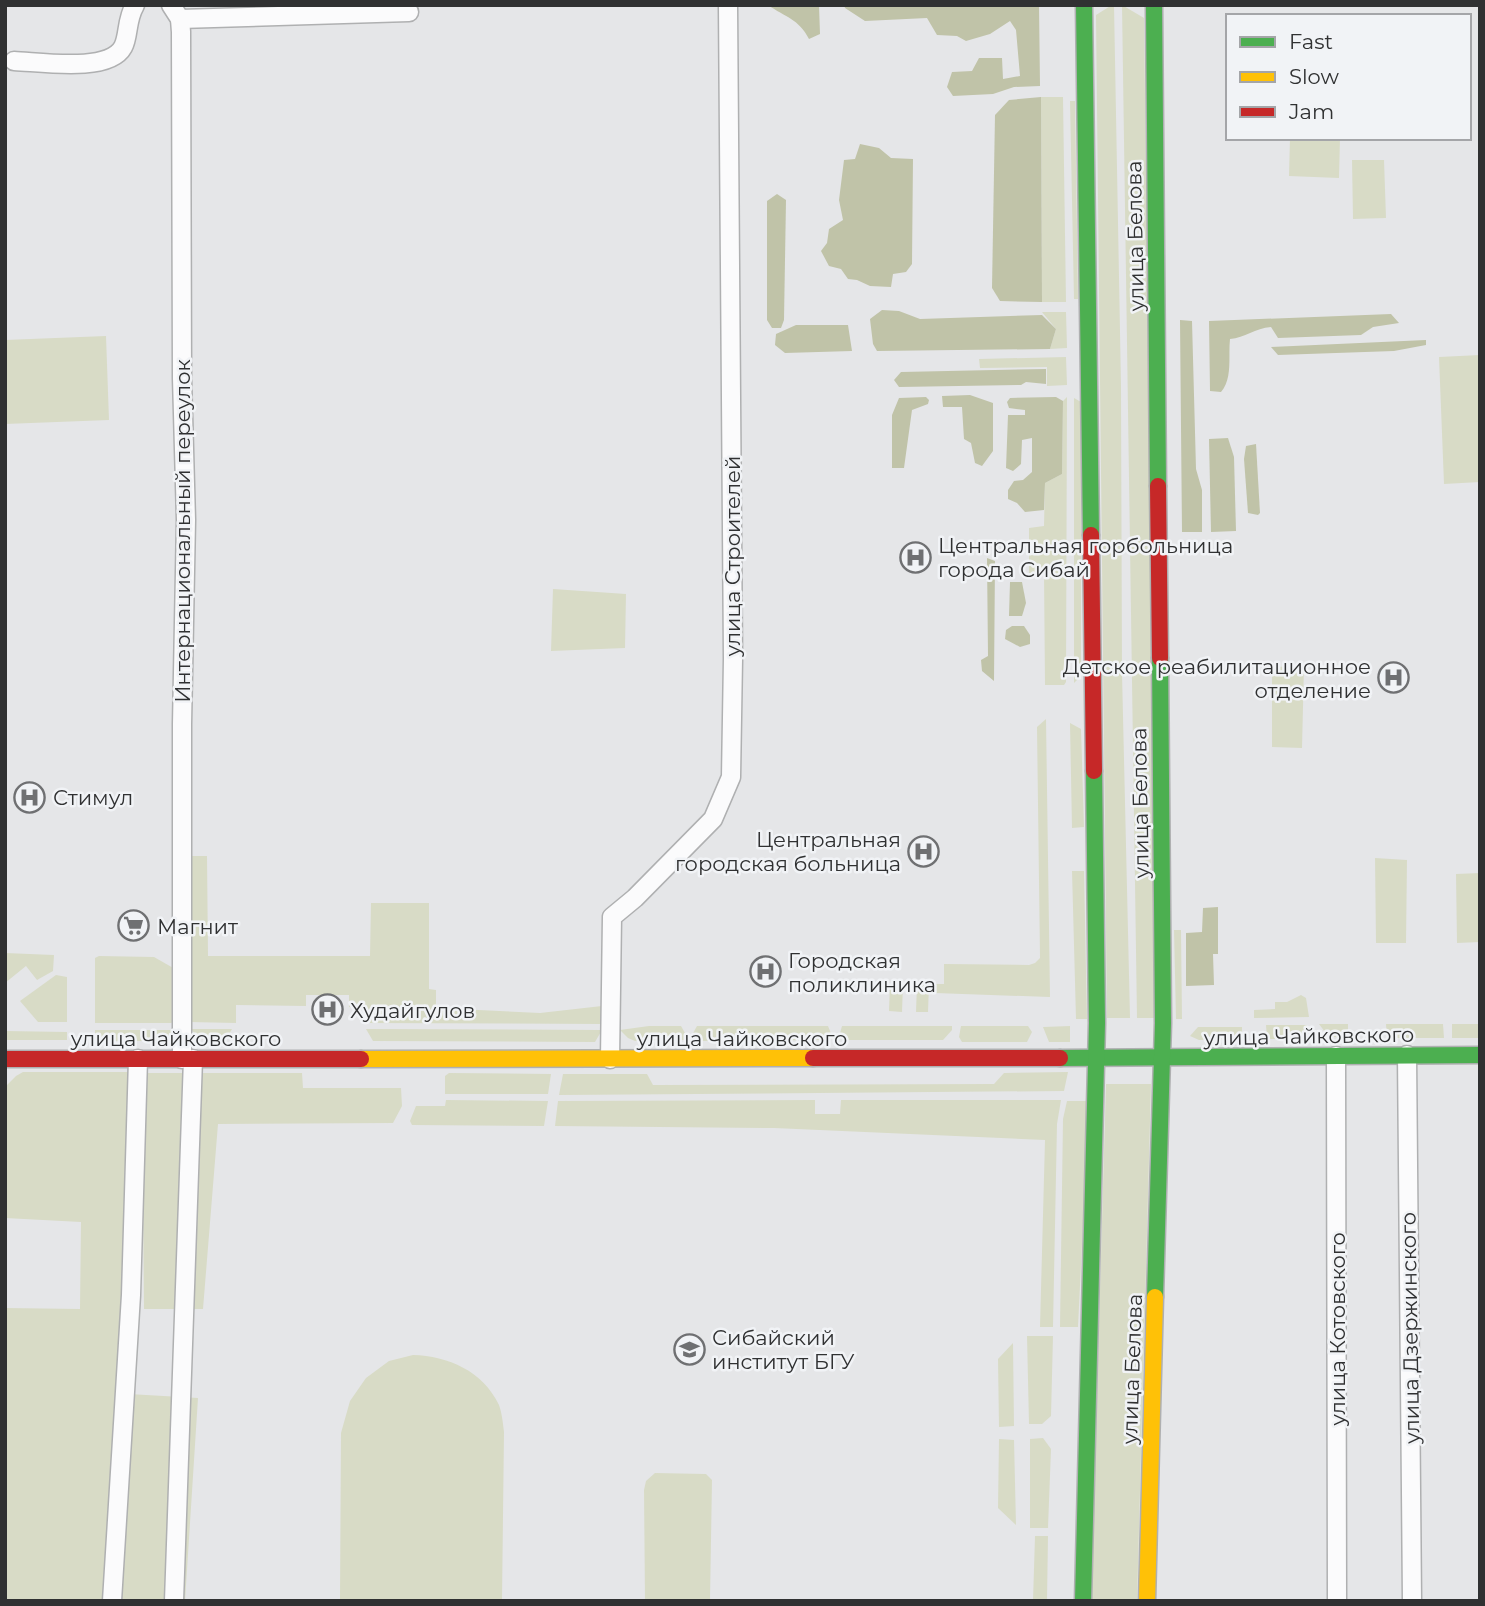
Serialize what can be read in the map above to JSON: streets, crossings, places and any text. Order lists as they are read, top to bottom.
{
  "streets": {
    "main road": ["улица Белова", "улица Чайковского"],
    "street": [
      "Интернациональный переулок",
      "улица Строителей",
      "улица Дзержинского",
      "улица Котовского"
    ]
  },
  "crossings": [
    ["улица Белова", "улица Чайковского"],
    ["Интернациональный переулок", "улица Чайковского"],
    ["улица Строителей", "улица Чайковского"],
    ["улица Чайковского", "улица Дзержинского"],
    ["улица Чайковского", "улица Котовского"]
  ],
  "places": {
    "hospital": [
      "Центральная горбольница города Сибай",
      "Детское реабилитационное отделение",
      "Стимул",
      "Центральная городская больница",
      "Городская поликлиника",
      "Худайгулов"
    ],
    "supermarket": ["Магнит"],
    "school or university": ["Сибайский институт БГУ"]
  },
  "legend": ["Fast", "Slow", "Jam"]
}
